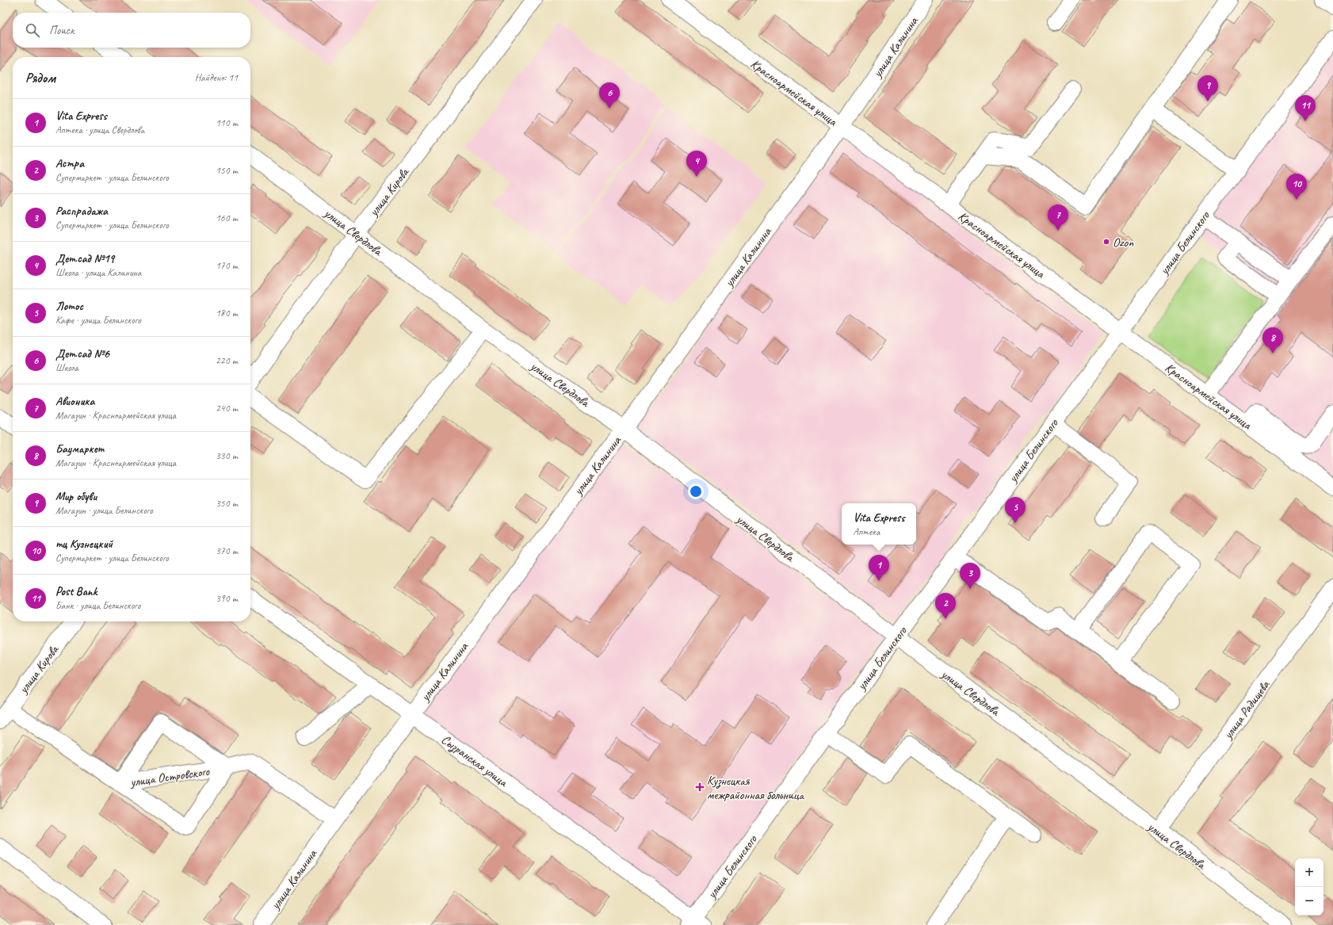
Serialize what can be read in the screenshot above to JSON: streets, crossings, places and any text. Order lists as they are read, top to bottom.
{
  "streets": {
    "street": [
      "улица Калинина",
      "Красноармейская улица",
      "улица Кирова",
      "улица Свердлова",
      "улица Белинского",
      "улица Радищева",
      "Сызранская улица",
      "улица Островского"
    ]
  },
  "crossings": [
    ["улица Калинина", "Красноармейская улица"],
    ["улица Калинина", "улица Свердлова"],
    ["улица Калинина", "Сызранская улица"],
    ["улица Калинина", "улица Островского"],
    ["Красноармейская улица", "улица Белинского"],
    ["улица Кирова", "улица Свердлова"],
    ["улица Кирова", "улица Островского"],
    ["улица Свердлова", "улица Белинского"],
    ["улица Свердлова", "улица Радищева"],
    ["улица Белинского", "Сызранская улица"]
  ],
  "places": {
    "other": ["Ozon"],
    "health": ["Кузнецкая межрайонная больница"]
  },
  "page": {
    "search": "Поиск",
    "heading": ["Рядом", "Найдено: 11"],
    "pins": [
      "9",
      "6",
      "11",
      "4",
      "10",
      "7",
      "8",
      "5",
      "1",
      "3",
      "2"
    ],
    "list": [
      {
        "mark": "1",
        "name": "Vita Express",
        "note": "Аптека · улица Свердлова",
        "value": "110 m"
      },
      {
        "mark": "2",
        "name": "Астра",
        "note": "Супермаркет · улица Белинского",
        "value": "150 m"
      },
      {
        "mark": "3",
        "name": "Распрадажа",
        "note": "Супермаркет · улица Белинского",
        "value": "160 m"
      },
      {
        "mark": "4",
        "name": "Дет.сад №19",
        "note": "Школа · улица Калинина",
        "value": "170 m"
      },
      {
        "mark": "5",
        "name": "Лотос",
        "note": "Кафе · улица Белинского",
        "value": "180 m"
      },
      {
        "mark": "6",
        "name": "Дет.сад №6",
        "note": "Школа",
        "value": "220 m"
      },
      {
        "mark": "7",
        "name": "Авионика",
        "note": "Магазин · Красноармейская улица",
        "value": "240 m"
      },
      {
        "mark": "8",
        "name": "Баумаркет",
        "note": "Магазин · Красноармейская улица",
        "value": "330 m"
      },
      {
        "mark": "9",
        "name": "Мир обуви",
        "note": "Магазин · улица Белинского",
        "value": "350 m"
      },
      {
        "mark": "10",
        "name": "тц Кузнецкий",
        "note": "Супермаркет · улица Белинского",
        "value": "370 m"
      },
      {
        "mark": "11",
        "name": "Post Bank",
        "note": "Банк · улица Белинского",
        "value": "390 m"
      }
    ],
    "popup": ["Vita Express", "Аптека"],
    "map_buttons": ["+", "−"]
  }
}
